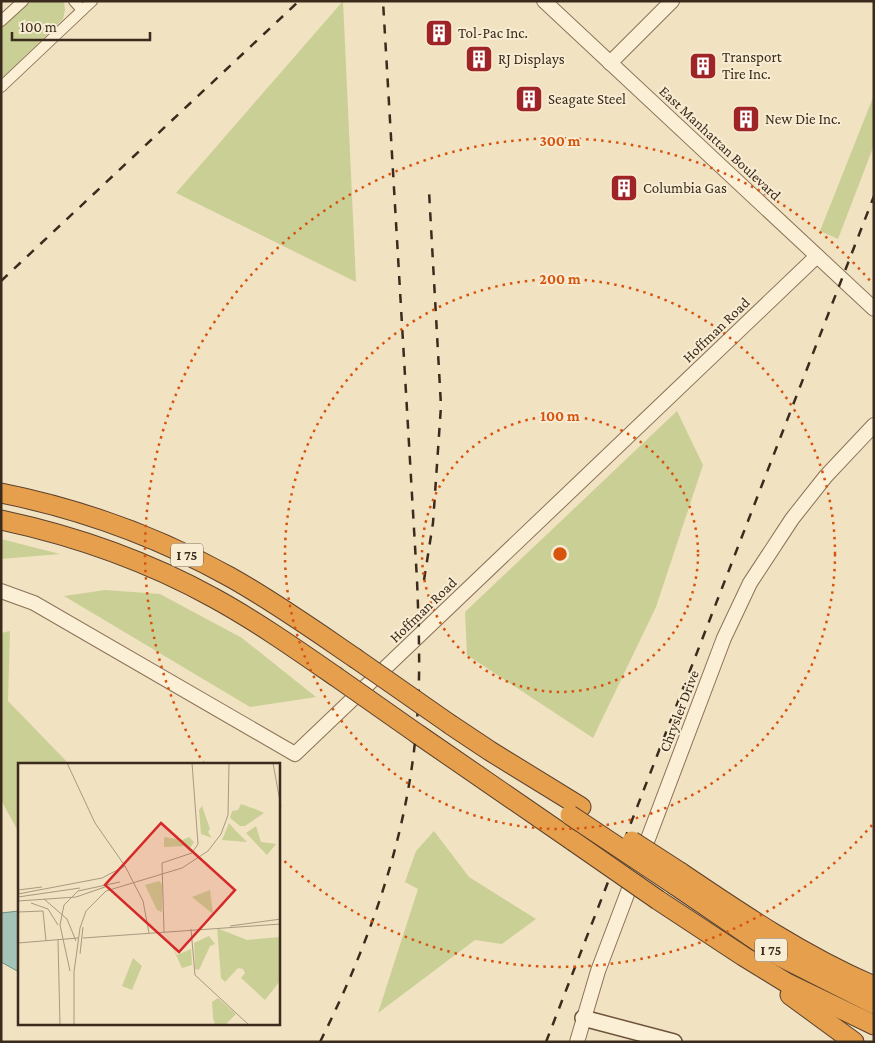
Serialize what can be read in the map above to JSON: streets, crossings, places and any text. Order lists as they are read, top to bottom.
{
  "streets": {
    "highway": ["I 75"],
    "street": ["East Manhattan Boulevard", "Hoffman Road", "Chrysler Drive"]
  },
  "crossings": [
    ["East Manhattan Boulevard", "Hoffman Road"]
  ],
  "places": {
    "building": [
      "Tol-Pac Inc.",
      "RJ Displays",
      "Transport Tire Inc.",
      "Seagate Steel",
      "New Die Inc.",
      "Columbia Gas"
    ]
  },
  "scale_bar": "100 m",
  "rings": ["300 m", "200 m", "100 m"]
}
